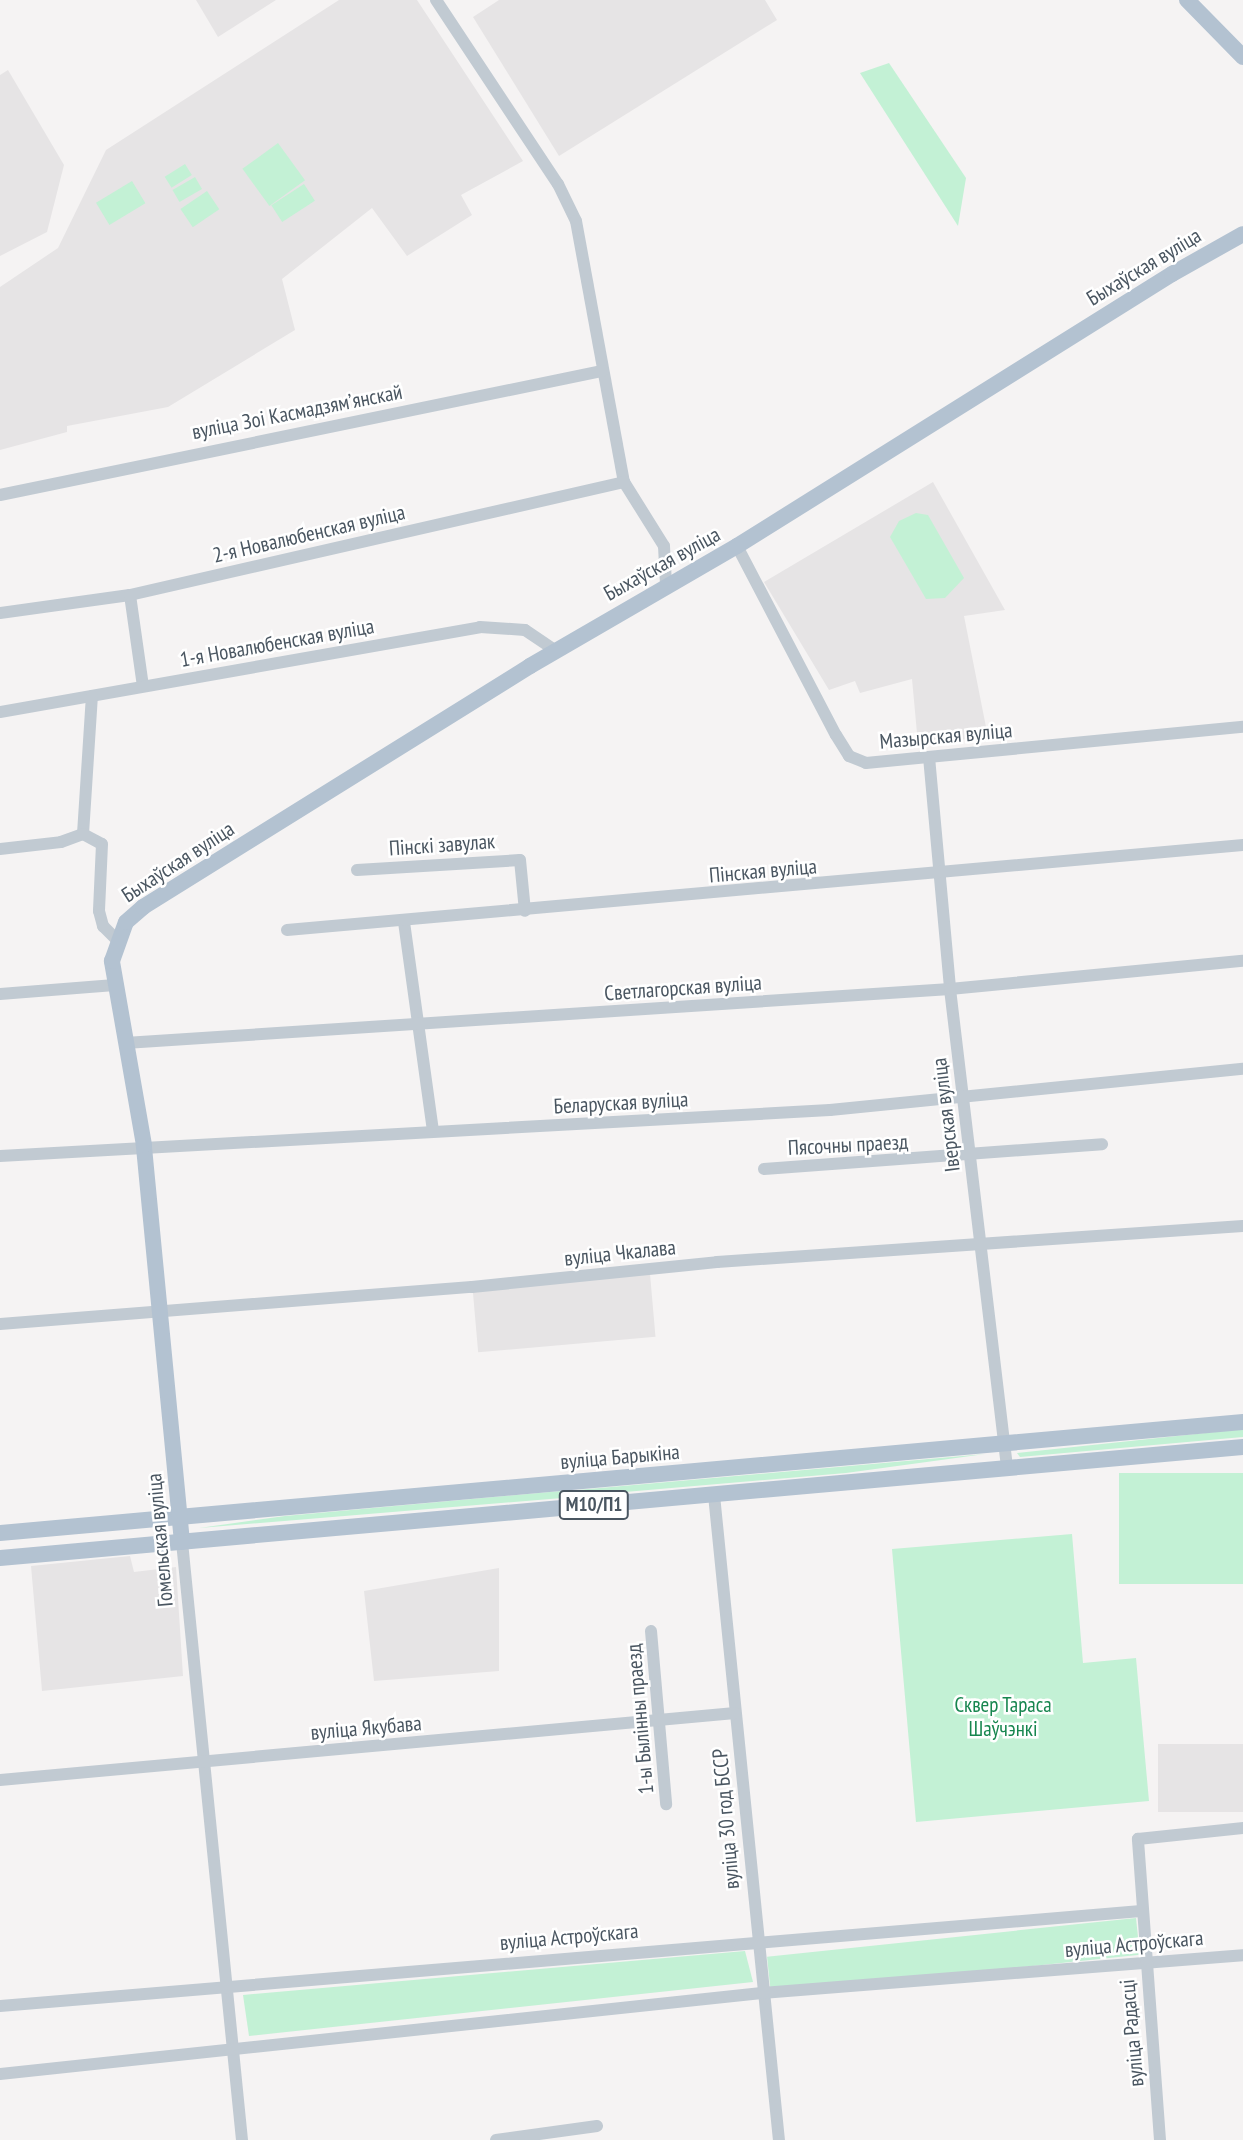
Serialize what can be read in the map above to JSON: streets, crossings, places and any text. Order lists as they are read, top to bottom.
{
  "streets": {
    "main road": [
      "Быхаўская вуліца",
      "вуліца Барыкіна",
      "М10/П1",
      "Гомельская вуліца"
    ],
    "street": [
      "вуліца Зоі Касмадзямʼянскай",
      "2-я Новалюбенская вуліца",
      "1-я Новалюбенская вуліца",
      "Мазырская вуліца",
      "Пінскі завулак",
      "Пінская вуліца",
      "Светлагорская вуліца",
      "Беларуская вуліца",
      "Іверская вуліца",
      "Пясочны праезд",
      "вуліца Чкалава",
      "1-ы Былінны праезд",
      "вуліца Якубава",
      "вуліца 30 год БССР",
      "вуліца Астроўскага",
      "вуліца Радасці"
    ]
  },
  "crossings": [
    ["Быхаўская вуліца", "1-я Новалюбенская вуліца"],
    ["Быхаўская вуліца", "Мазырская вуліца"],
    ["Быхаўская вуліца", "Гомельская вуліца"],
    ["Мазырская вуліца", "Іверская вуліца"],
    ["Пінскі завулак", "Пінская вуліца"],
    ["Пінская вуліца", "Іверская вуліца"],
    ["Светлагорская вуліца", "Іверская вуліца"],
    ["Светлагорская вуліца", "Гомельская вуліца"],
    ["Беларуская вуліца", "Іверская вуліца"],
    ["Беларуская вуліца", "Гомельская вуліца"],
    ["Іверская вуліца", "Пясочны праезд"],
    ["Іверская вуліца", "вуліца Чкалава"],
    ["Іверская вуліца", "вуліца Барыкіна"],
    ["Іверская вуліца", "М10/П1"],
    ["вуліца Чкалава", "Гомельская вуліца"],
    ["вуліца Барыкіна", "Гомельская вуліца"],
    ["М10/П1", "Гомельская вуліца"],
    ["М10/П1", "вуліца 30 год БССР"],
    ["Гомельская вуліца", "вуліца Якубава"],
    ["Гомельская вуліца", "вуліца Астроўскага"],
    ["1-ы Былінны праезд", "вуліца Якубава"],
    ["вуліца Якубава", "вуліца 30 год БССР"],
    ["вуліца 30 год БССР", "вуліца Астроўскага"],
    ["вуліца Астроўскага", "вуліца Радасці"]
  ],
  "parks": ["Сквер Тараса Шаўчэнкі"]
}
